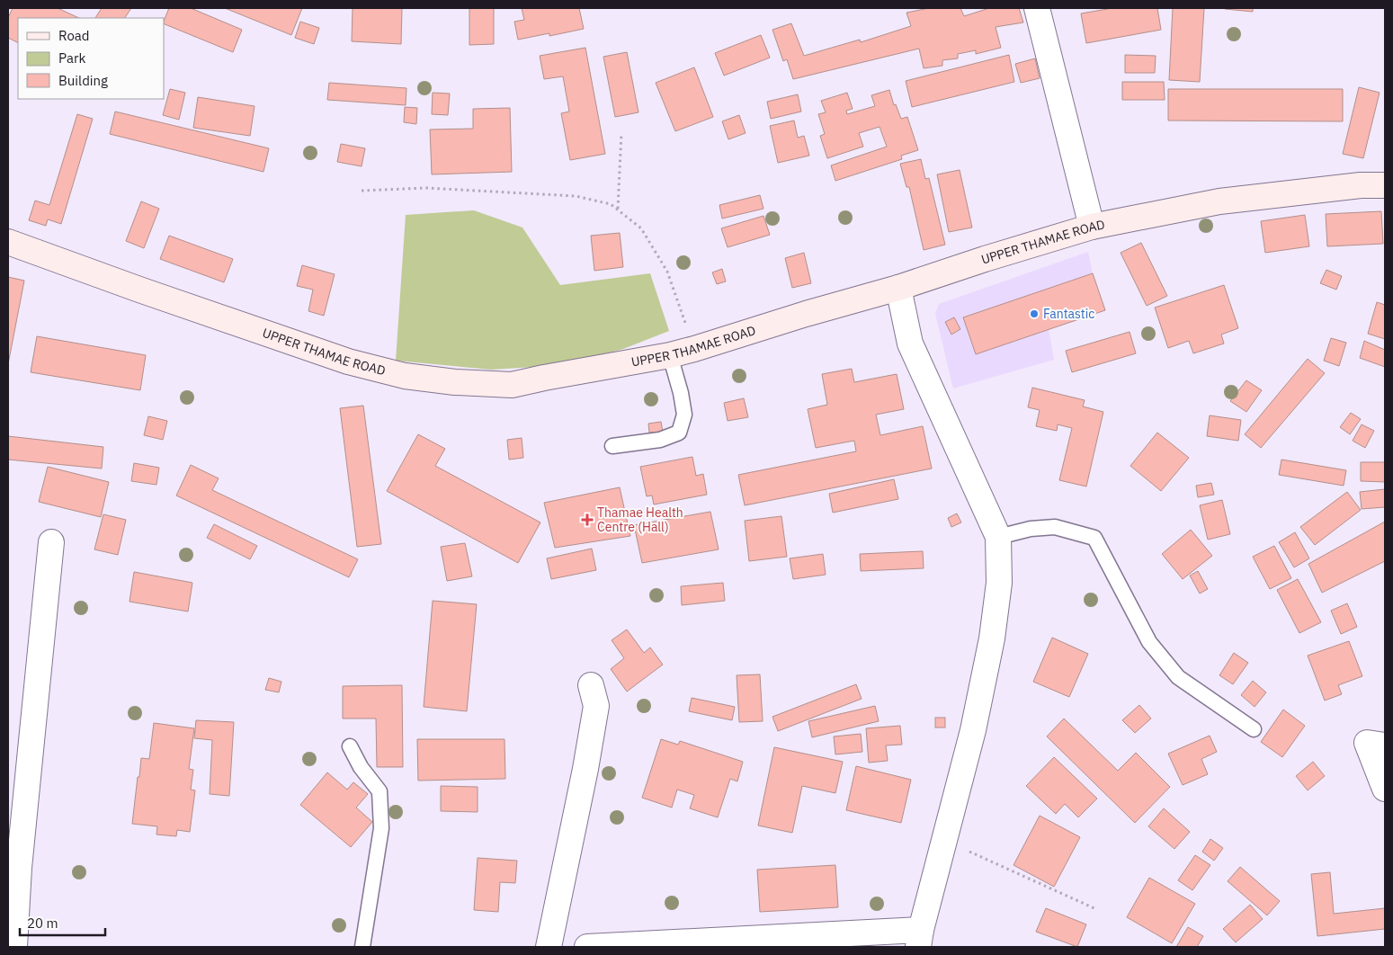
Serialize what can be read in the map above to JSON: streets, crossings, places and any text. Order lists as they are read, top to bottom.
{
  "streets": {
    "street": ["UPPER THAMAE ROAD"]
  },
  "places": {
    "other": ["Fantastic"],
    "health": ["Thamae Health Centre (Hall)"]
  },
  "legend": ["Road", "Park", "Building"],
  "scale_bar": "20 m"
}
